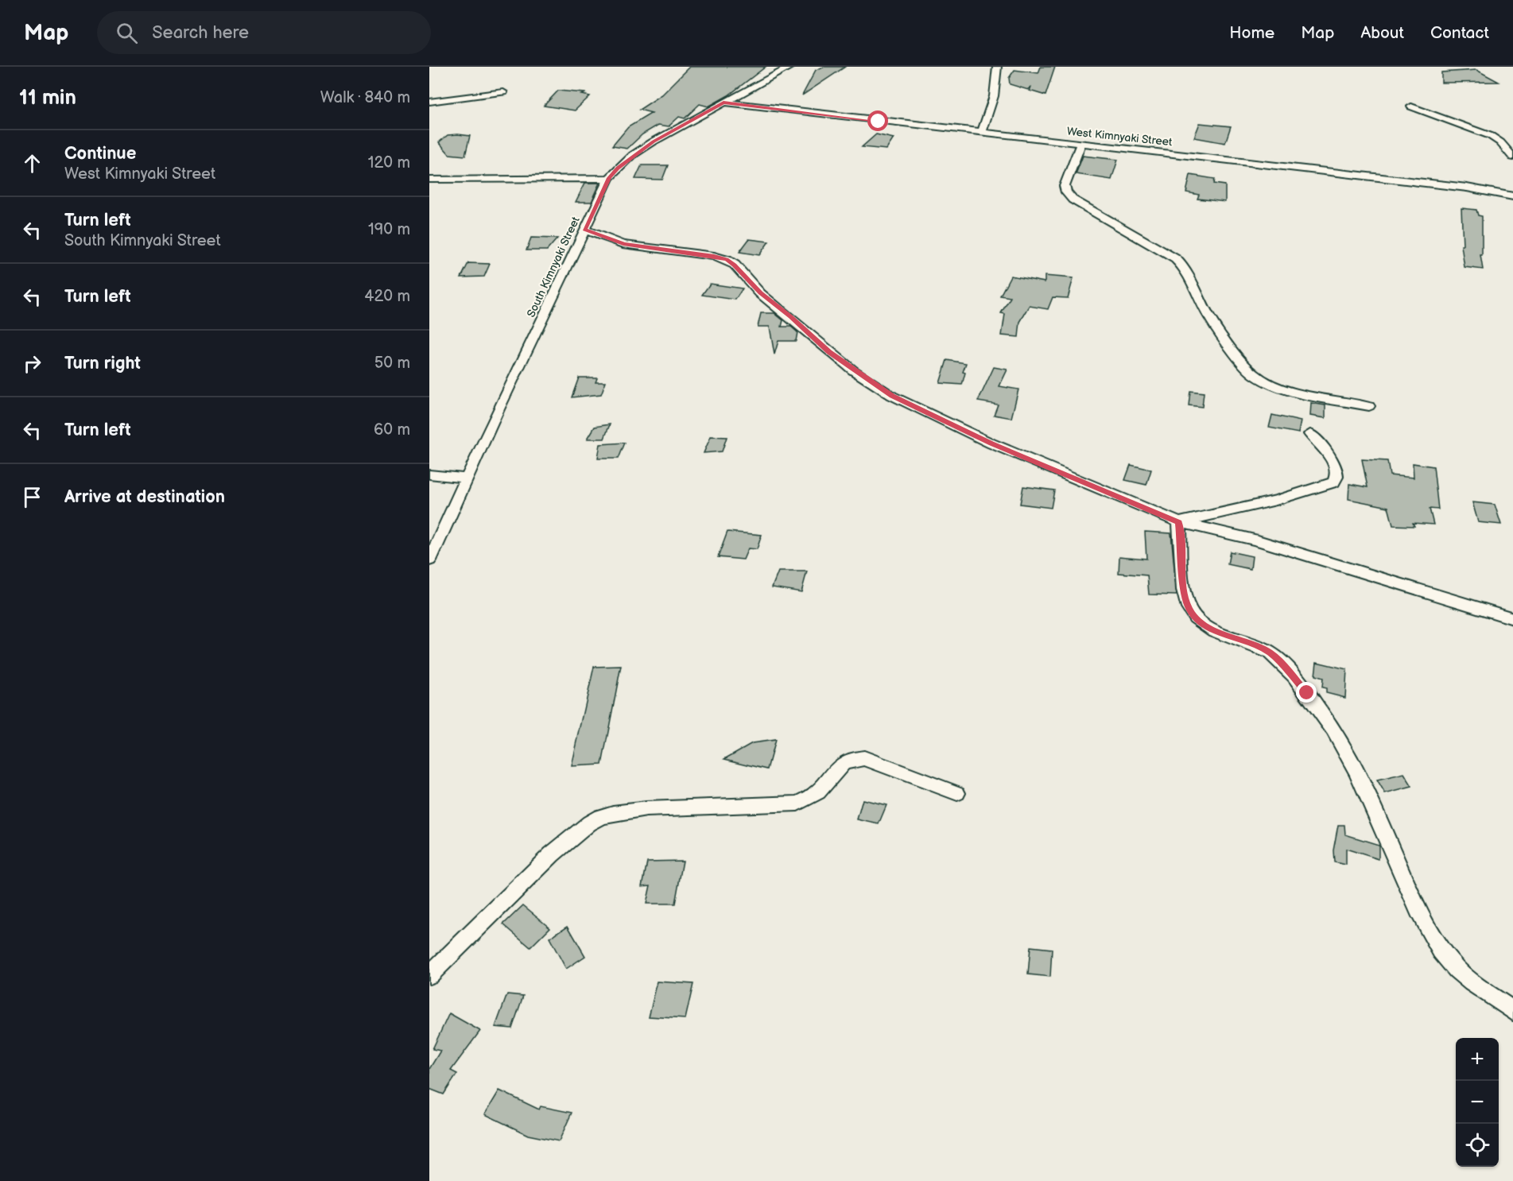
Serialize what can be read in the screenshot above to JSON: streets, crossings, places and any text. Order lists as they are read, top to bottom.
{
  "streets": {
    "street": ["West Kimnyaki Street", "South Kimnyaki Street"]
  },
  "crossings": [
    ["West Kimnyaki Street", "South Kimnyaki Street"]
  ],
  "page": {
    "header": "Map",
    "search": "Search here",
    "nav": [
      "Home",
      "Map",
      "About",
      "Contact"
    ],
    "heading": ["11 min", "Walk · 840 m"],
    "list": [
      ["Continue", "West Kimnyaki Street", "120 m"],
      ["Turn left", "South Kimnyaki Street", "190 m"],
      ["Turn left", "420 m"],
      ["Turn right", "50 m"],
      ["Turn left", "60 m"],
      "Arrive at destination"
    ],
    "map_buttons": ["+", "−"]
  }
}
